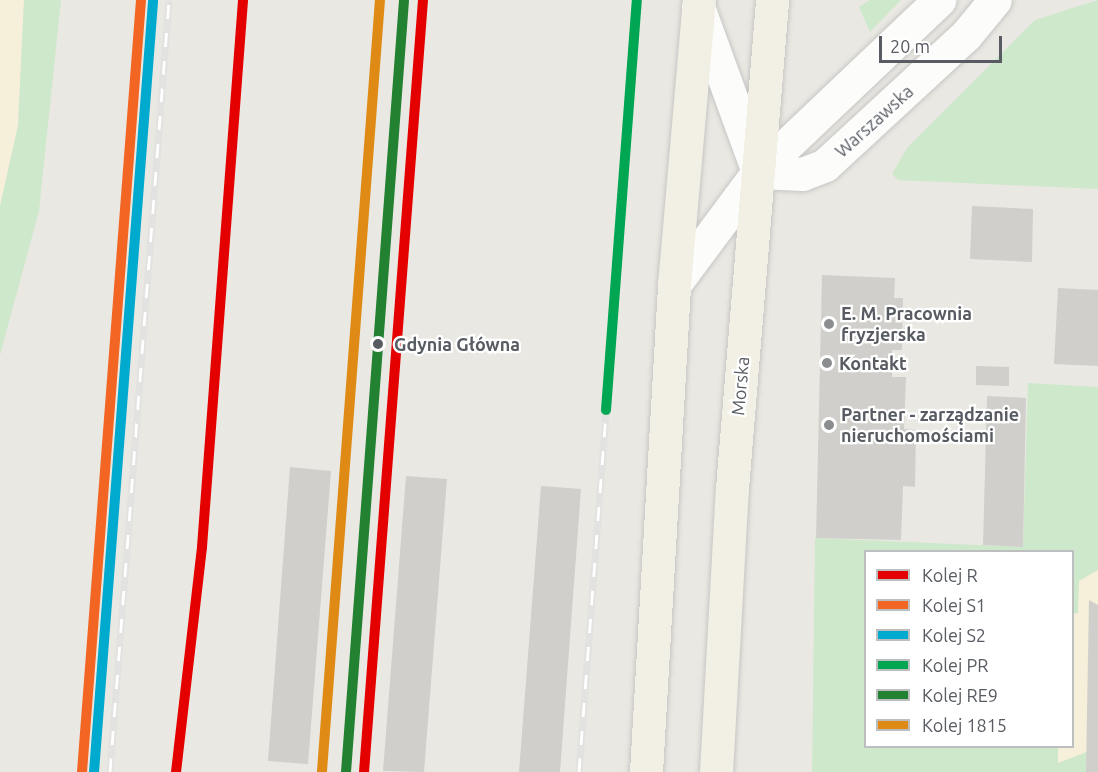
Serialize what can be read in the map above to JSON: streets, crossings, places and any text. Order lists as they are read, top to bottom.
{
  "streets": {
    "main road": ["Morska"],
    "street": ["Warszawska"]
  },
  "crossings": [
    ["Warszawska", "Morska"]
  ],
  "places": [
    "E. M. Pracownia fryzjerska",
    "Gdynia Główna",
    "Kontakt",
    "Partner - zarządzanie nieruchomościami"
  ],
  "lines": [
    "rail line R",
    "rail line S1",
    "rail line PR",
    "rail line 1815",
    "rail line S2",
    "rail line RE9"
  ],
  "legend": [
    "Kolej R",
    "Kolej S1",
    "Kolej S2",
    "Kolej PR",
    "Kolej RE9",
    "Kolej 1815"
  ],
  "scale_bar": "20 m"
}
